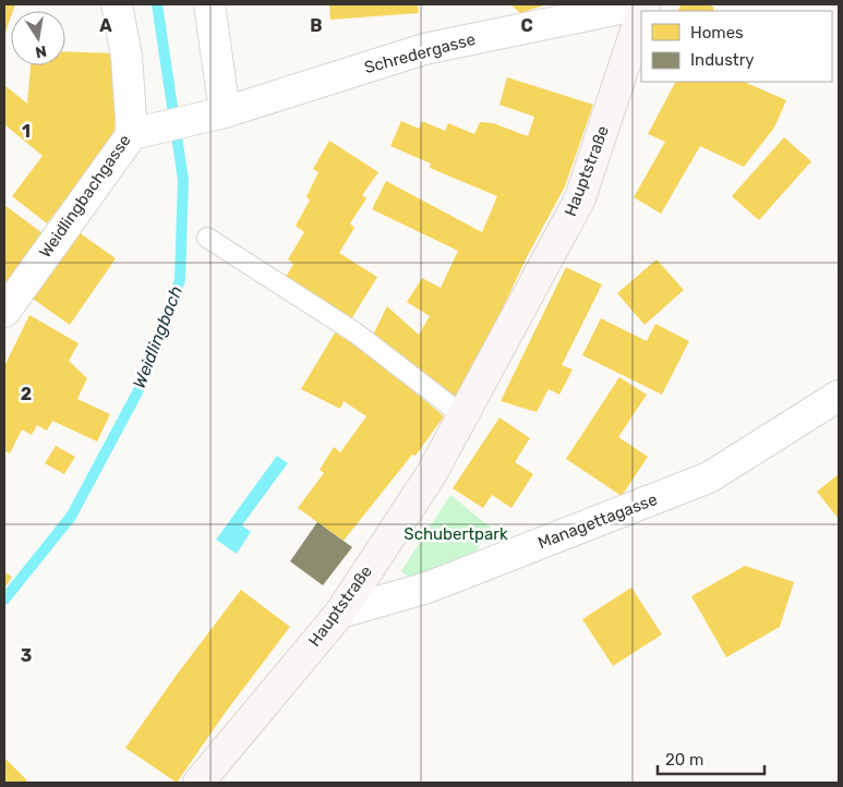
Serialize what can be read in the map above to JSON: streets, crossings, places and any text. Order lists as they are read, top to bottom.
{
  "streets": {
    "main road": ["Hauptstraße"],
    "street": ["Schredergasse", "Weidlingbachgasse", "Managettagasse"]
  },
  "crossings": [
    ["Schredergasse", "Weidlingbachgasse"],
    ["Hauptstraße", "Managettagasse"]
  ],
  "water": ["Weidlingbach"],
  "parks": ["Schubertpark"],
  "legend": ["Homes", "Industry"],
  "scale_bar": "20 m",
  "north": "bottom",
  "grid": {
    "columns": ["A", "B", "C"],
    "rows": ["1", "2", "3"]
  }
}
